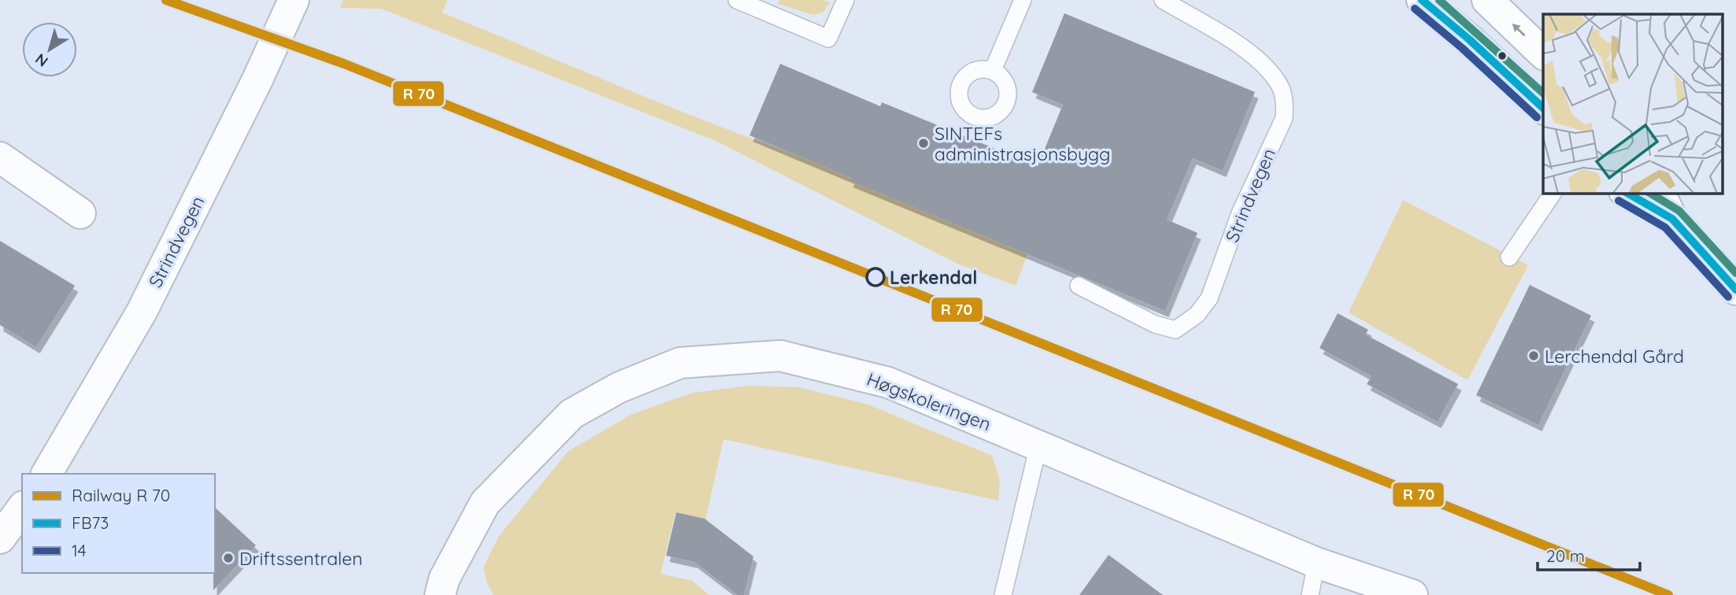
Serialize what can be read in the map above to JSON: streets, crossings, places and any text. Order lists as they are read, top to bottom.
{
  "streets": {
    "street": ["Strindvegen", "Høgskoleringen"]
  },
  "places": [
    "SINTEFs administrasjonsbygg",
    "Lerkendal",
    "Lerchendal Gård",
    "Driftssentralen"
  ],
  "lines": ["transit line FB73", "transit line 14"],
  "legend": ["Railway R 70", "FB73", "14"],
  "scale_bar": "20 m",
  "north": "bottom left"
}
